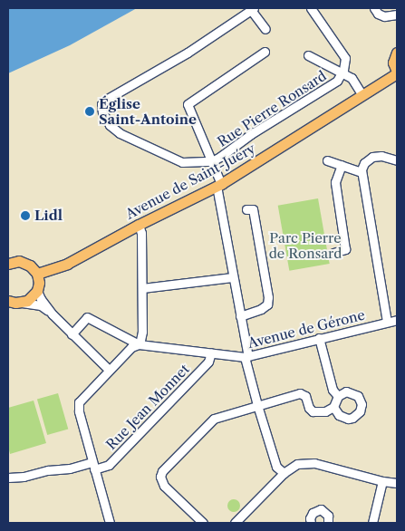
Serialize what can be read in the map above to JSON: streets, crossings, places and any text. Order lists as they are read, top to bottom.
{
  "streets": {
    "main road": ["Avenue de Saint-Juéry"],
    "street": ["Rue Pierre Ronsard", "Avenue de Gérone", "Rue Jean Monnet"]
  },
  "crossings": [
    ["Avenue de Gérone", "Rue Jean Monnet"]
  ],
  "parks": ["Parc Pierre de Ronsard"],
  "places": ["Église Saint-Antoine", "Lidl"]
}
